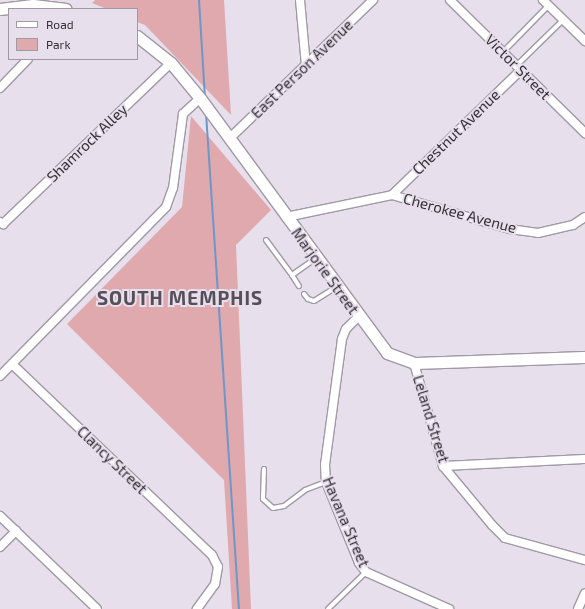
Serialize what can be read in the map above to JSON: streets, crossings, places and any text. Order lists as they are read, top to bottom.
{
  "streets": {
    "street": [
      "Victor Street",
      "East Person Avenue",
      "Chestnut Avenue",
      "Shamrock Alley",
      "Cherokee Avenue",
      "Marjorie Street",
      "Leland Street",
      "Clancy Street",
      "Havana Street"
    ]
  },
  "crossings": [
    ["Victor Street", "Chestnut Avenue"],
    ["East Person Avenue", "Marjorie Street"],
    ["Chestnut Avenue", "Cherokee Avenue"],
    ["Shamrock Alley", "Marjorie Street"],
    ["Cherokee Avenue", "Marjorie Street"],
    ["Marjorie Street", "Leland Street"],
    ["Marjorie Street", "Havana Street"]
  ],
  "districts": ["SOUTH MEMPHIS"],
  "legend": ["Road", "Park"]
}
